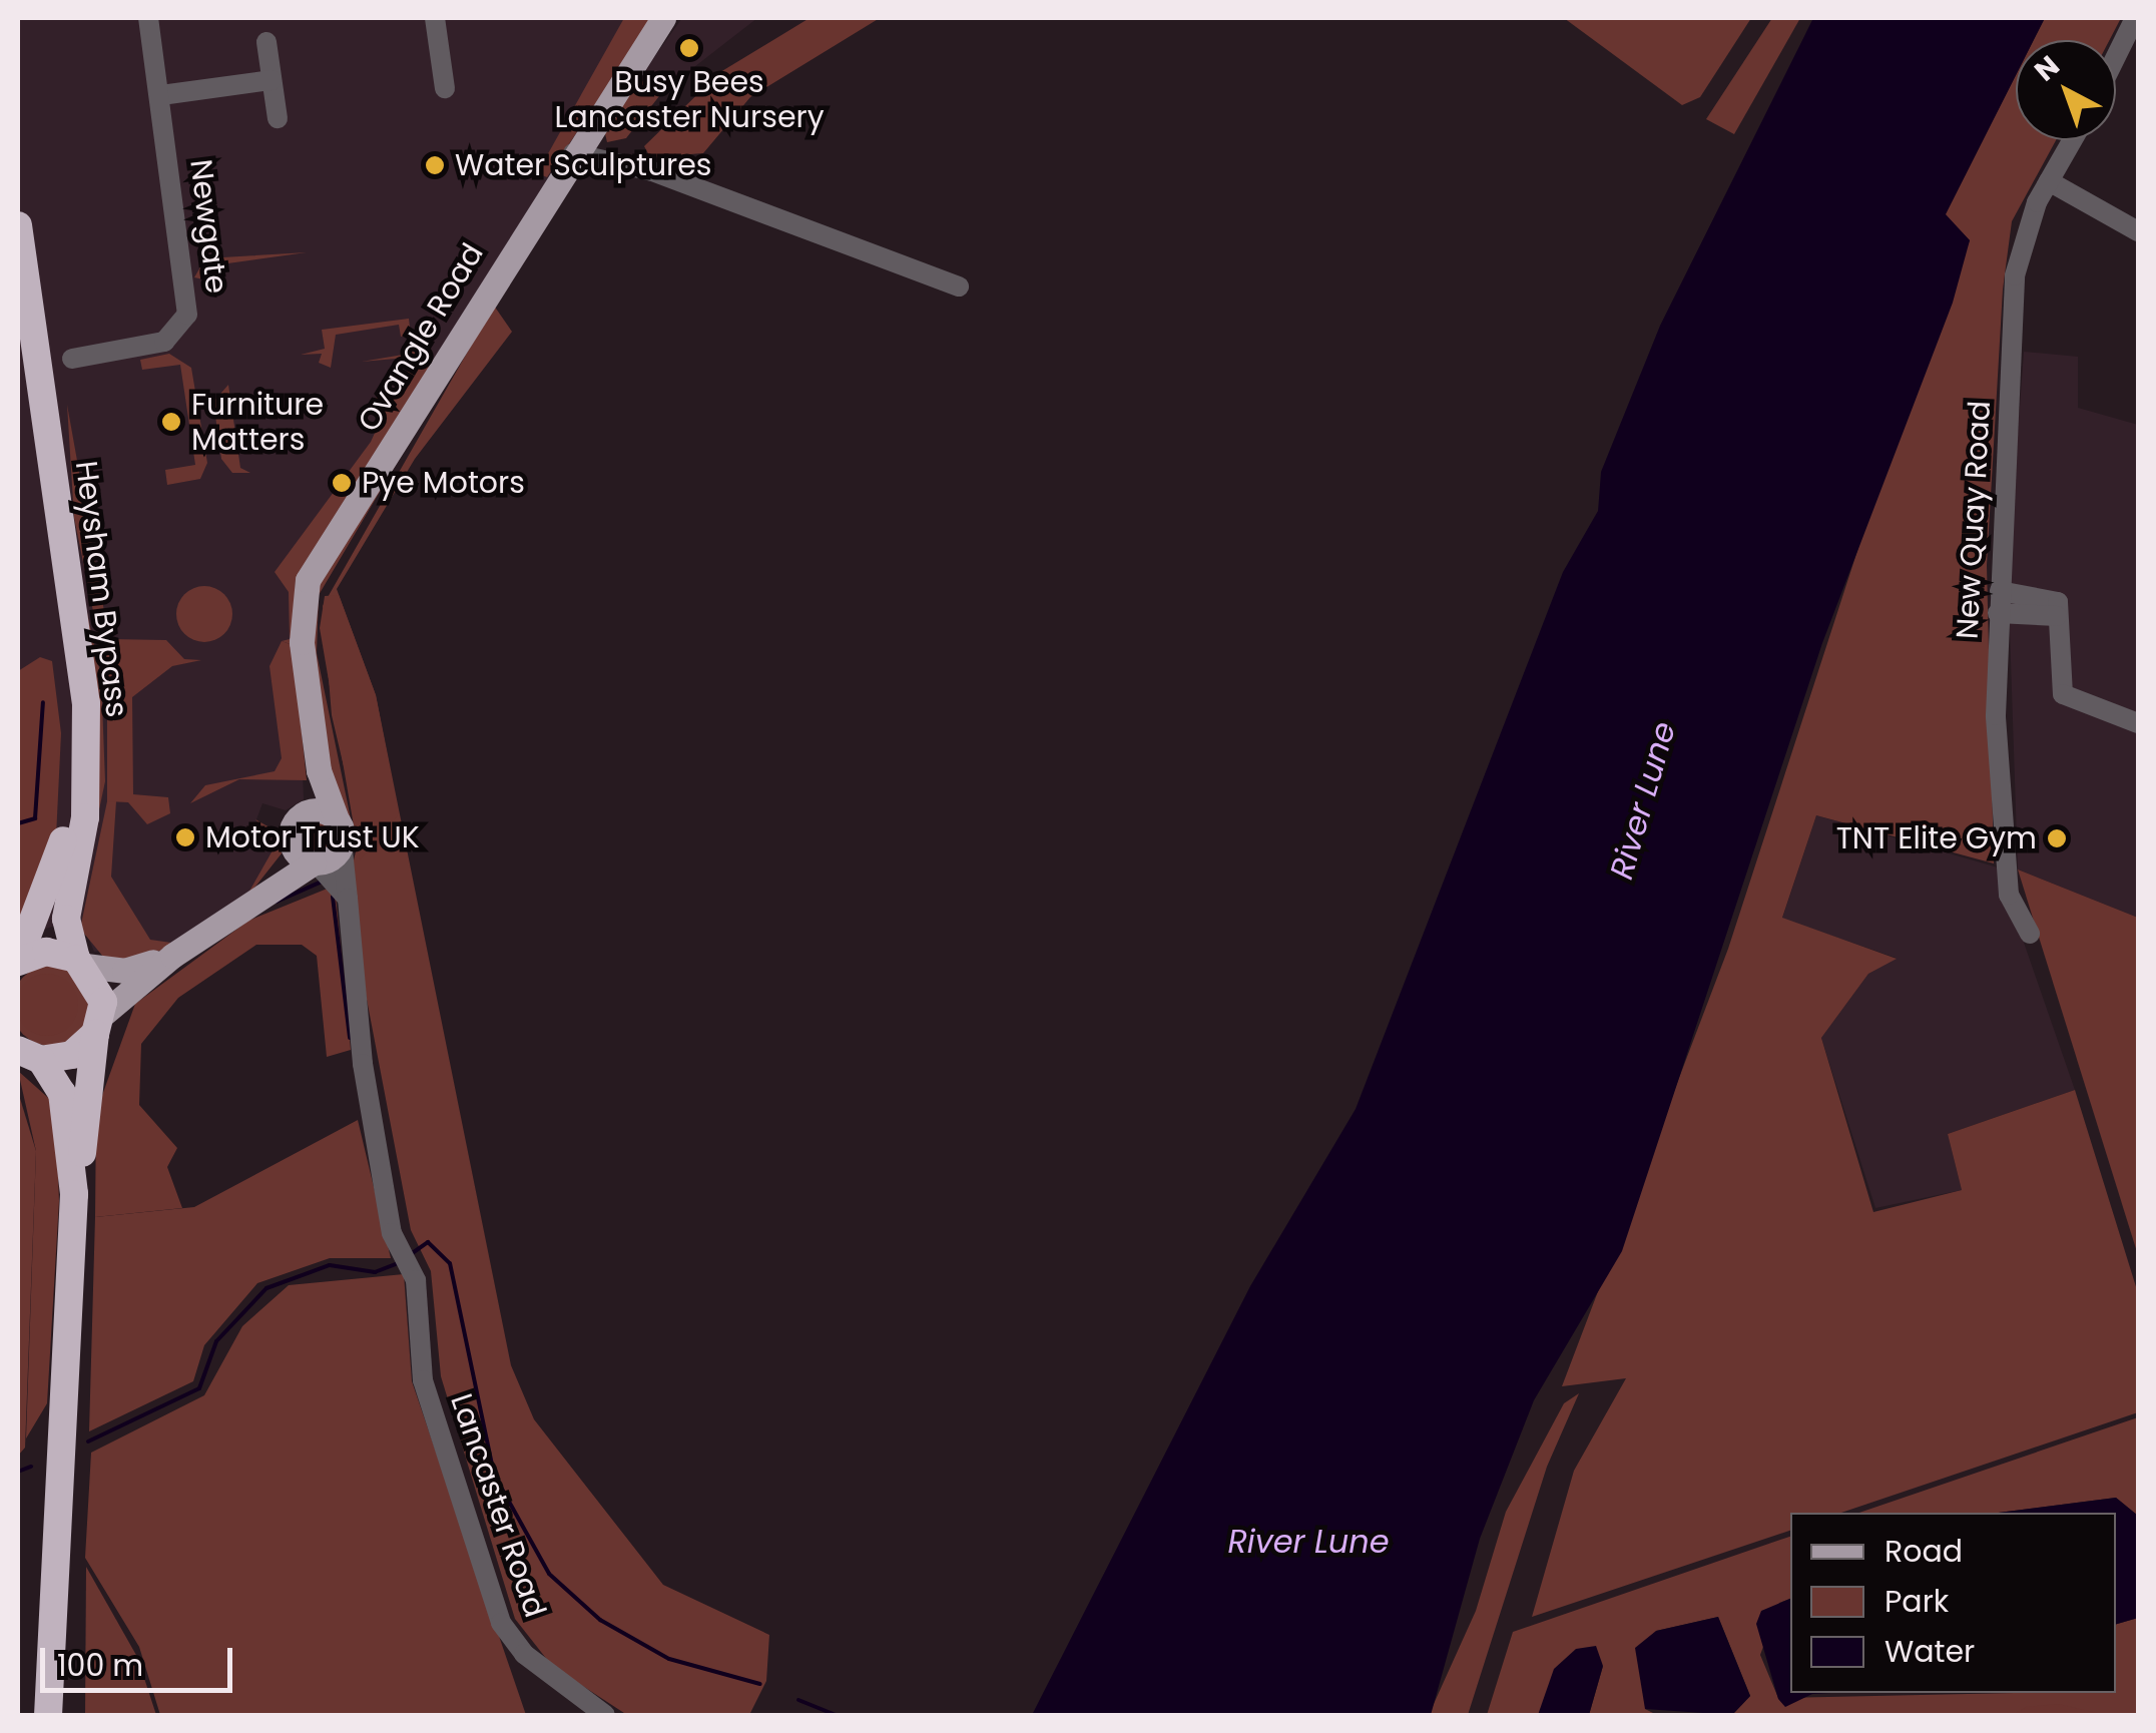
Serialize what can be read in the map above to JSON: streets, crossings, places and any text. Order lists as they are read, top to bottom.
{
  "streets": {
    "highway": ["Heysham Bypass"],
    "main road": ["Ovangle Road"],
    "street": ["Newgate", "New Quay Road", "Lancaster Road"]
  },
  "crossings": [
    ["Ovangle Road", "Lancaster Road"]
  ],
  "water": ["River Lune"],
  "places": [
    "Busy Bees Lancaster Nursery",
    "Water Sculptures",
    "Furniture Matters",
    "Pye Motors",
    "Motor Trust UK",
    "TNT Elite Gym"
  ],
  "legend": ["Road", "Park", "Water"],
  "scale_bar": "100 m",
  "north": "top left"
}
